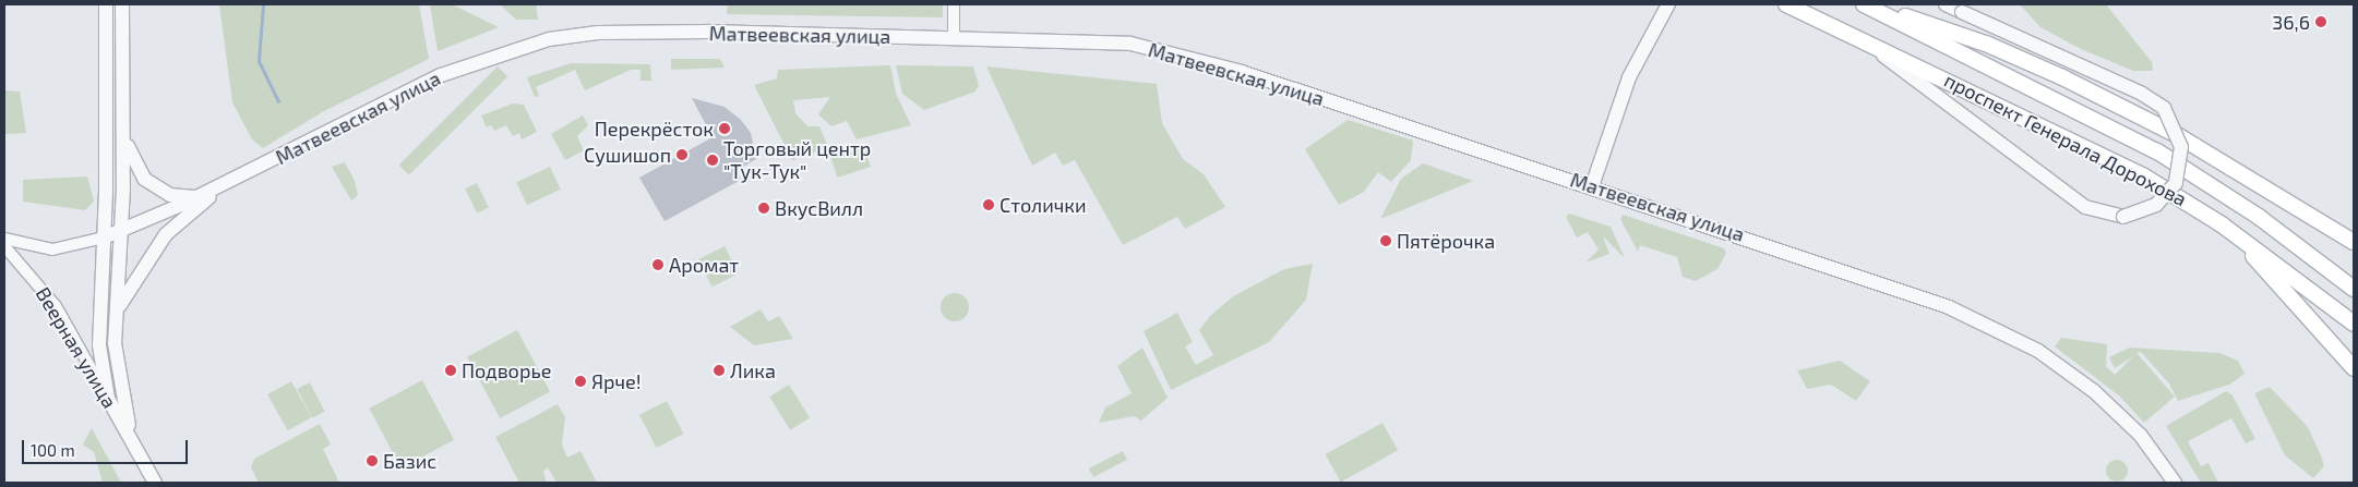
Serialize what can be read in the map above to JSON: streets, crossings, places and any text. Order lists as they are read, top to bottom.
{
  "streets": {
    "main road": ["проспект Генерала Дорохова"],
    "street": ["Матвеевская улица", "Веерная улица"]
  },
  "places": [
    "36,6",
    "Перекрёсток",
    "Сушишоп",
    "Торговый центр \"Тук-Тук\"",
    "Столички",
    "ВкусВилл",
    "Пятёрочка",
    "Аромат",
    "Подворье",
    "Лика",
    "Ярче!",
    "Базис"
  ],
  "scale_bar": "100 m"
}
